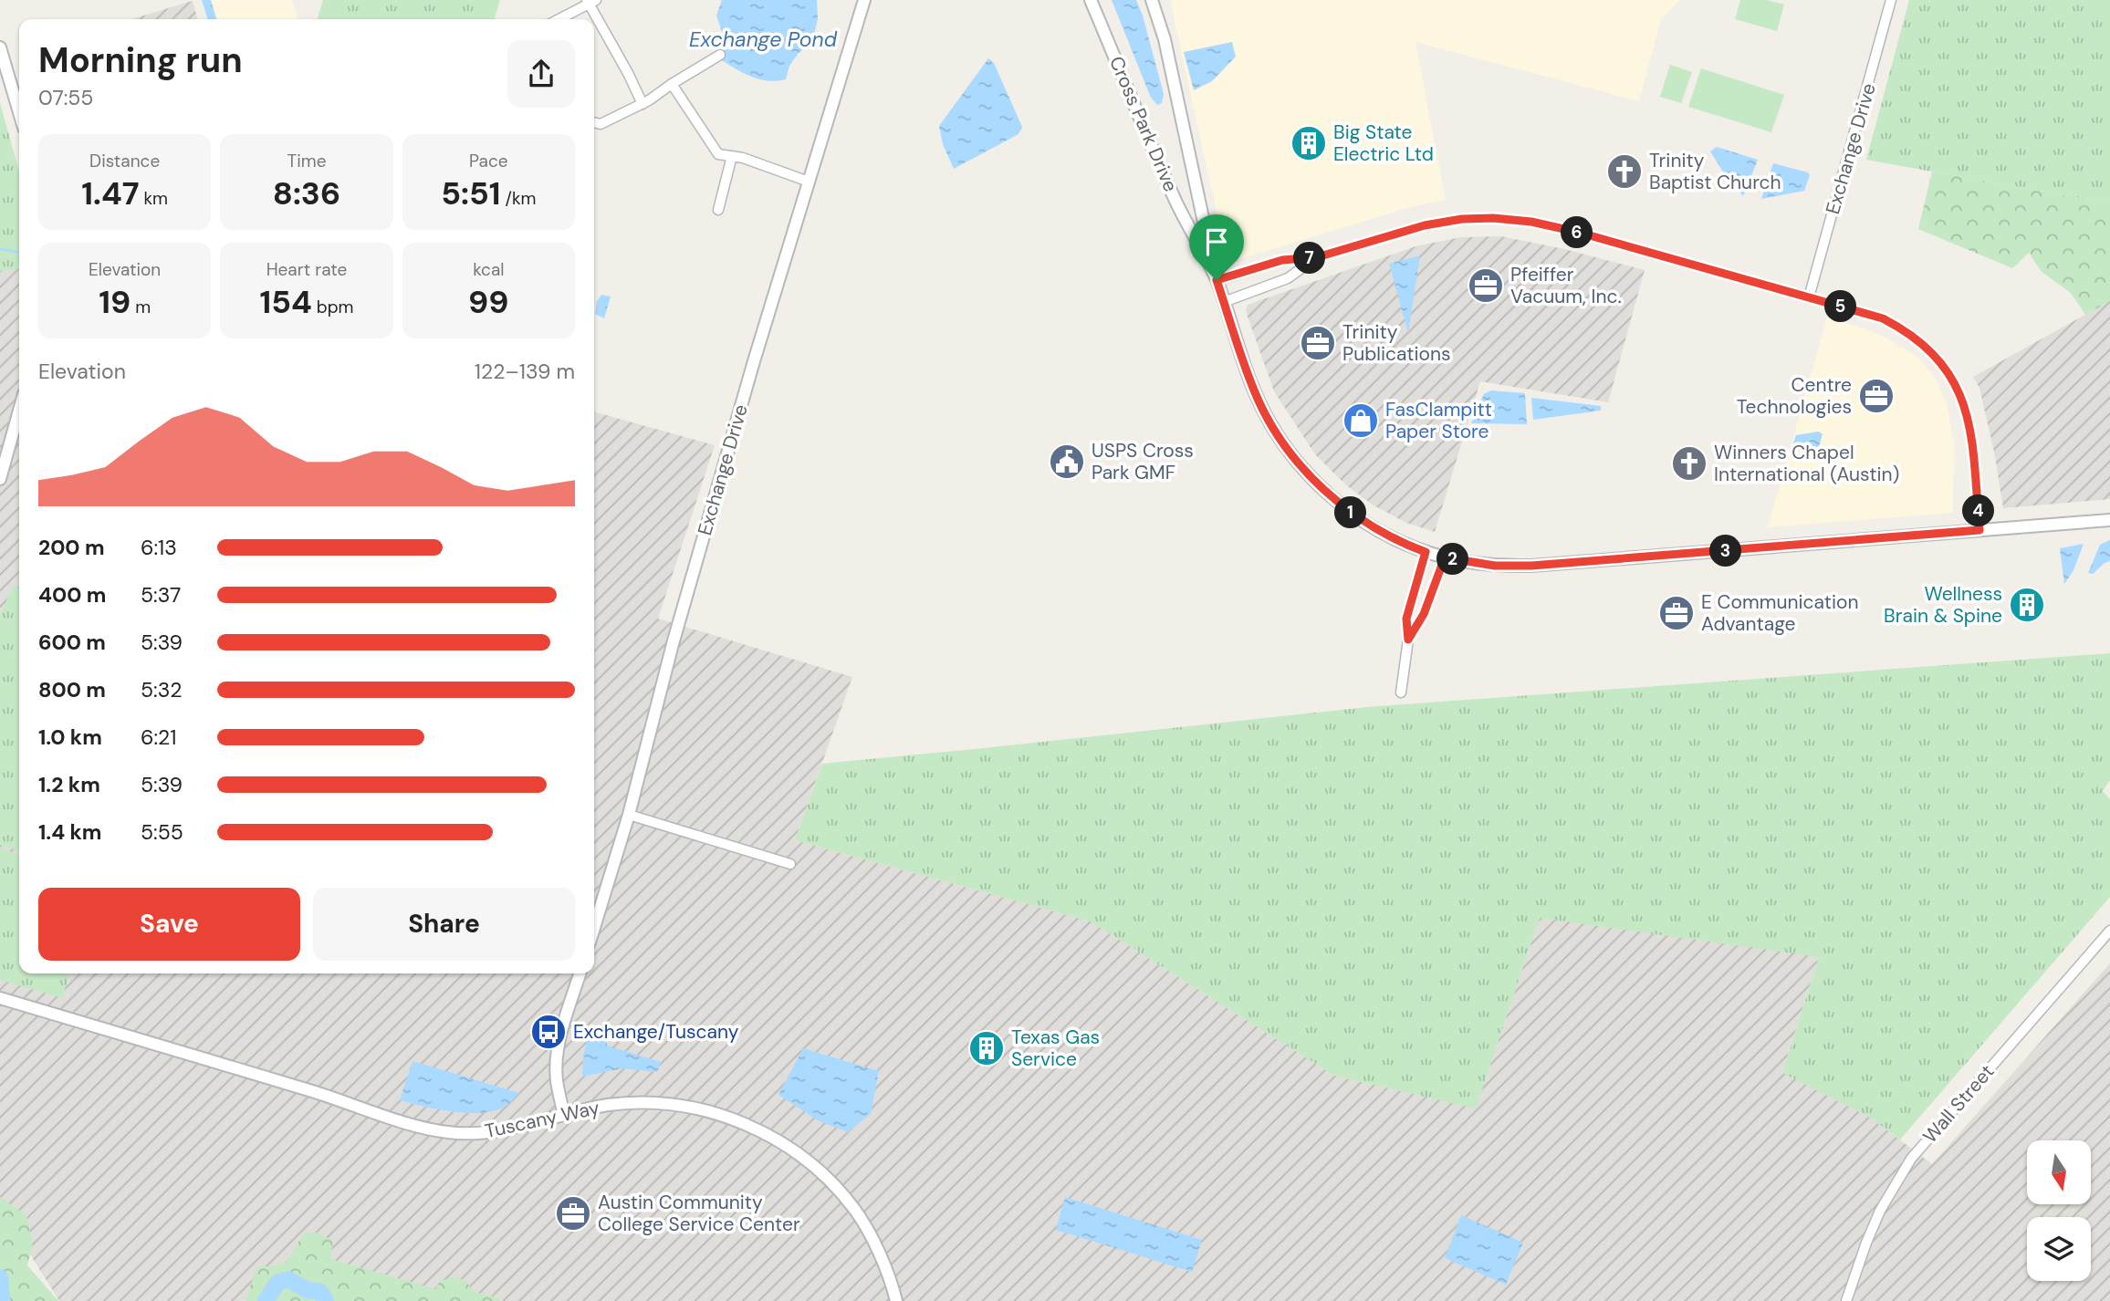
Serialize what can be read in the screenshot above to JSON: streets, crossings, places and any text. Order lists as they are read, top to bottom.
{
  "streets": {
    "street": [
      "Cross Park Drive",
      "Exchange Drive",
      "Wall Street",
      "Tuscany Way"
    ]
  },
  "water": ["Exchange Pond"],
  "places": {
    "building": ["Big State Electric Ltd", "Wellness Brain & Spine", "Texas Gas Service"],
    "church": ["Trinity Baptist Church", "Winners Chapel International (Austin)"],
    "office": [
      "Pfeiffer Vacuum, Inc.",
      "Trinity Publications",
      "Centre Technologies",
      "E Communication Advantage",
      "Austin Community College Service Center"
    ],
    "shop": ["FasClampitt Paper Store"],
    "public building": ["USPS Cross Park GMF"],
    "bus stop": ["Exchange/Tuscany"]
  },
  "north": "bottom",
  "page": {
    "heading": ["Morning run", "07:55"],
    "stats": [
      ["Distance", "1.47 km"],
      ["Time", "8:36"],
      ["Pace", "5:51 /km"],
      ["Elevation", "19 m"],
      ["Heart rate", "154 bpm"],
      ["kcal", "99"]
    ],
    "pins": [
      "6",
      "7",
      "5",
      "4",
      "1",
      "3",
      "2"
    ],
    "chart": ["Elevation", "122–139 m"],
    "list": [
      {
        "name": "200 m",
        "note": "6:13"
      },
      {
        "name": "400 m",
        "note": "5:37"
      },
      {
        "name": "600 m",
        "note": "5:39"
      },
      {
        "name": "800 m",
        "note": "5:32"
      },
      {
        "name": "1.0 km",
        "note": "6:21"
      },
      {
        "name": "1.2 km",
        "note": "5:39"
      },
      {
        "name": "1.4 km",
        "note": "5:55"
      }
    ],
    "buttons": ["Save", "Share"]
  }
}
